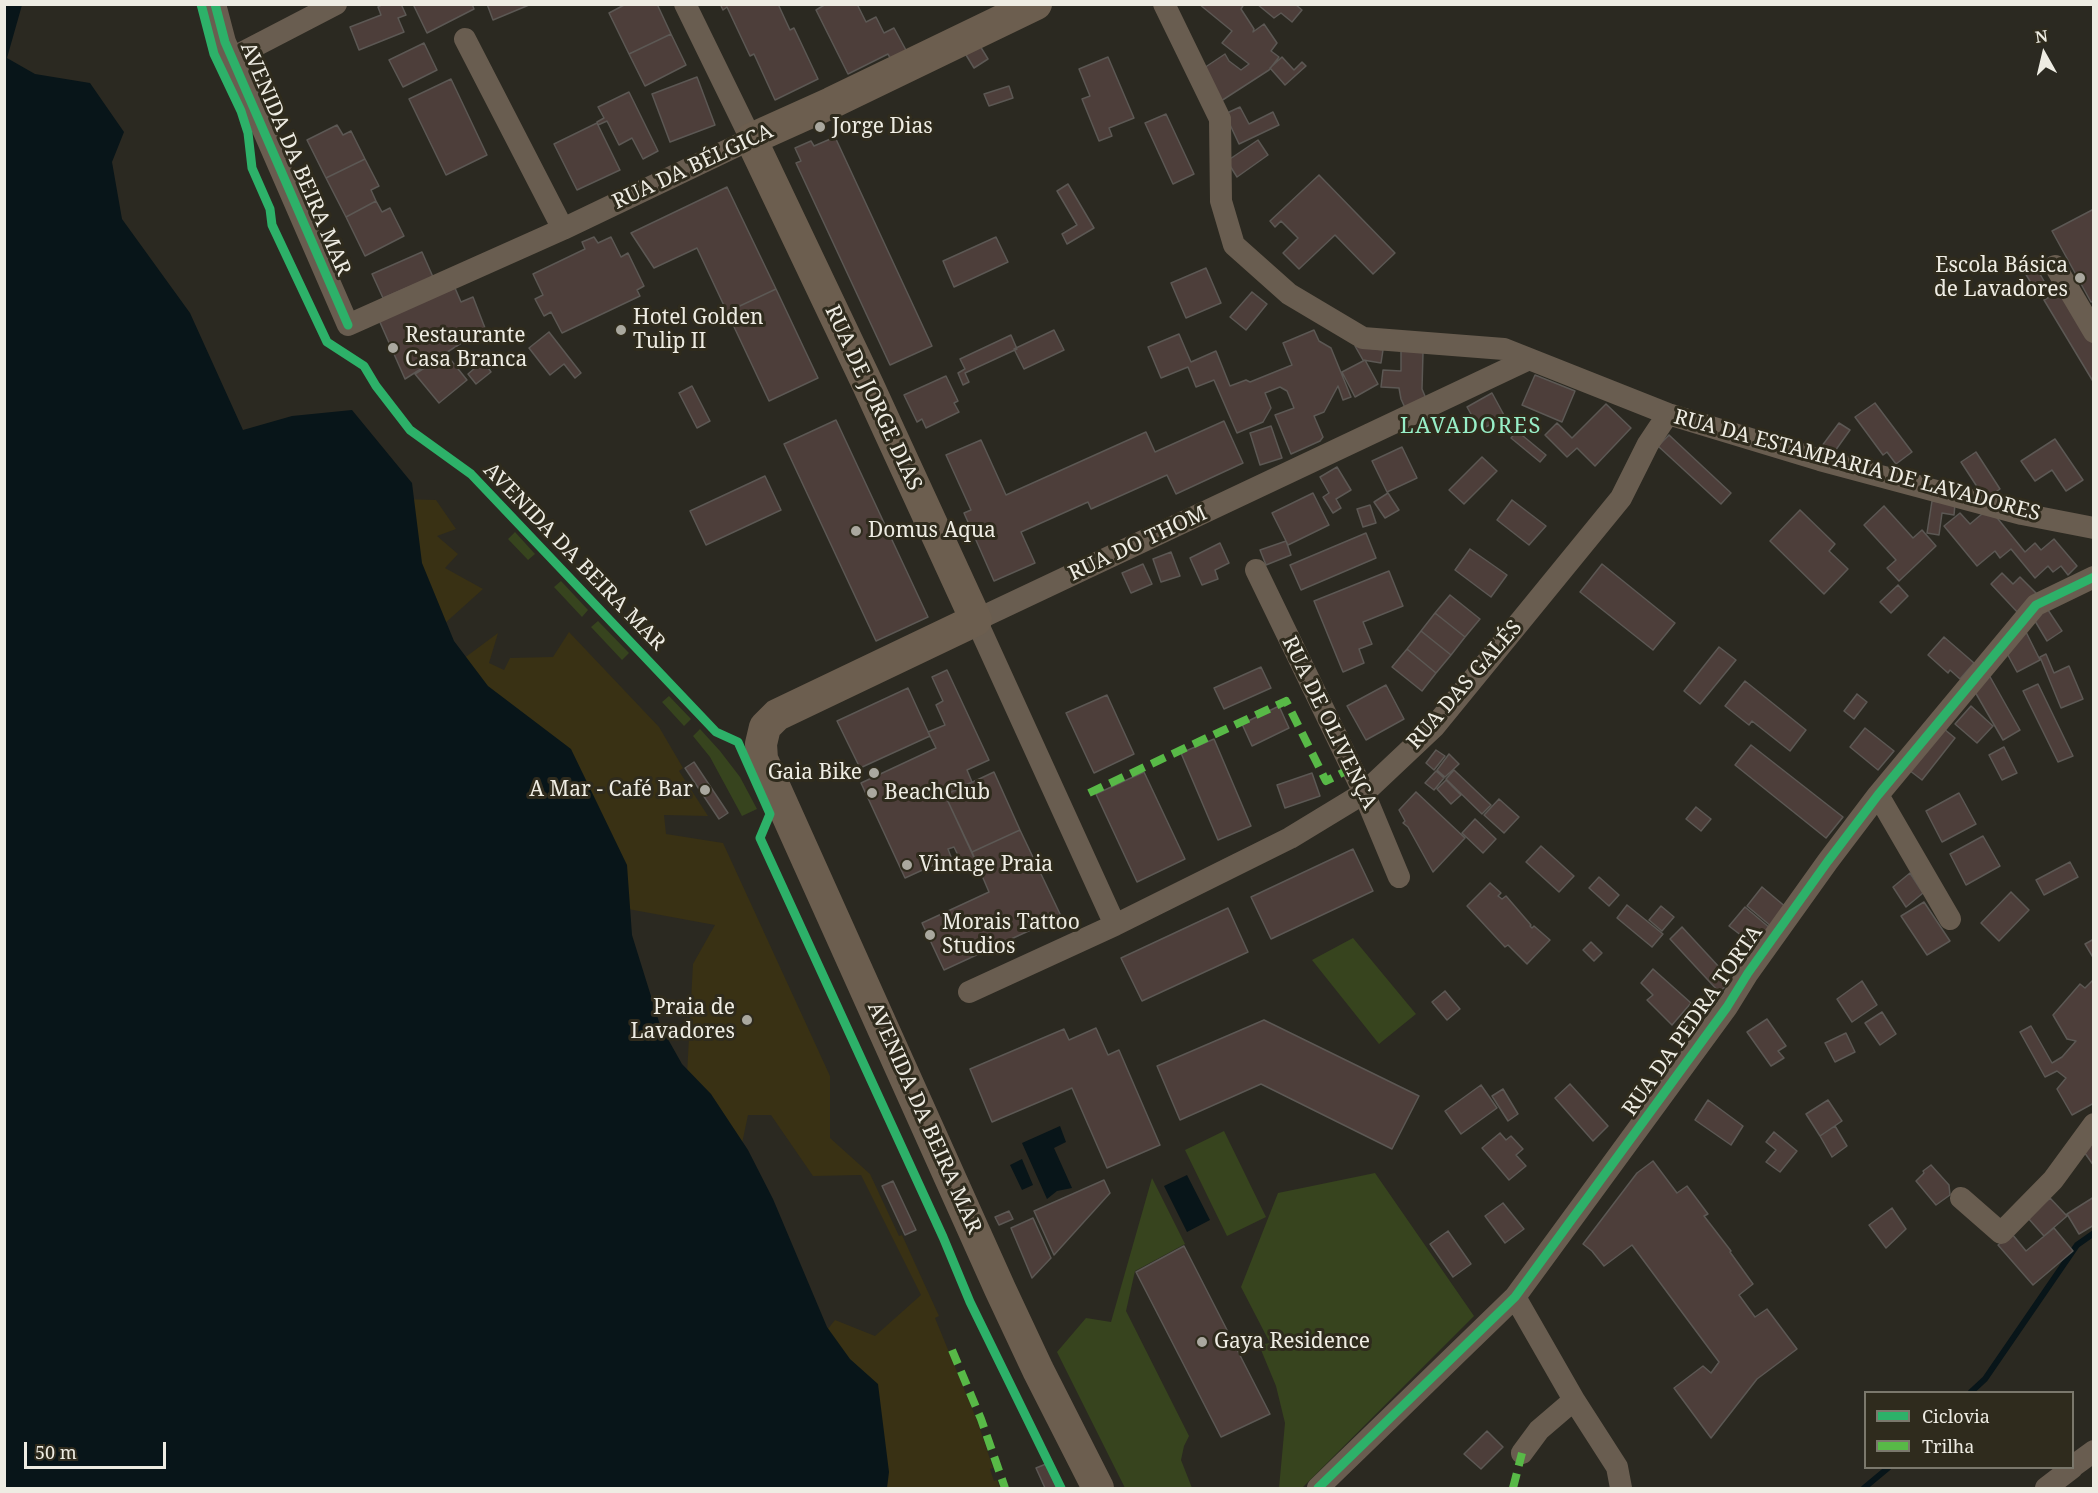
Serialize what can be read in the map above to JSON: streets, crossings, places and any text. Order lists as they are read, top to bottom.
{
  "streets": {
    "main road": [
      "AVENIDA DA BEIRA MAR",
      "RUA DA BÉLGICA",
      "RUA DE JORGE DIAS",
      "RUA DO THOM"
    ],
    "street": [
      "RUA DA ESTAMPARIA DE LAVADORES",
      "RUA DAS GALÉS",
      "RUA DE OLIVENÇA",
      "RUA DA PEDRA TORTA"
    ]
  },
  "crossings": [
    ["AVENIDA DA BEIRA MAR", "RUA DA BÉLGICA"],
    ["AVENIDA DA BEIRA MAR", "RUA DO THOM"],
    ["RUA DA BÉLGICA", "RUA DE JORGE DIAS"],
    ["RUA DE JORGE DIAS", "RUA DO THOM"],
    ["RUA DE JORGE DIAS", "RUA DAS GALÉS"],
    ["RUA DA ESTAMPARIA DE LAVADORES", "RUA DO THOM"],
    ["RUA DA ESTAMPARIA DE LAVADORES", "RUA DAS GALÉS"],
    ["RUA DAS GALÉS", "RUA DE OLIVENÇA"]
  ],
  "districts": ["LAVADORES"],
  "places": [
    "Jorge Dias",
    "Escola Básica de Lavadores",
    "Hotel Golden Tulip II",
    "Restaurante Casa Branca",
    "Domus Aqua",
    "Gaia Bike",
    "A Mar - Café Bar",
    "BeachClub",
    "Vintage Praia",
    "Morais Tattoo Studios",
    "Praia de Lavadores",
    "Gaya Residence"
  ],
  "legend": ["Ciclovia", "Trilha"],
  "scale_bar": "50 m",
  "north": "top"
}
